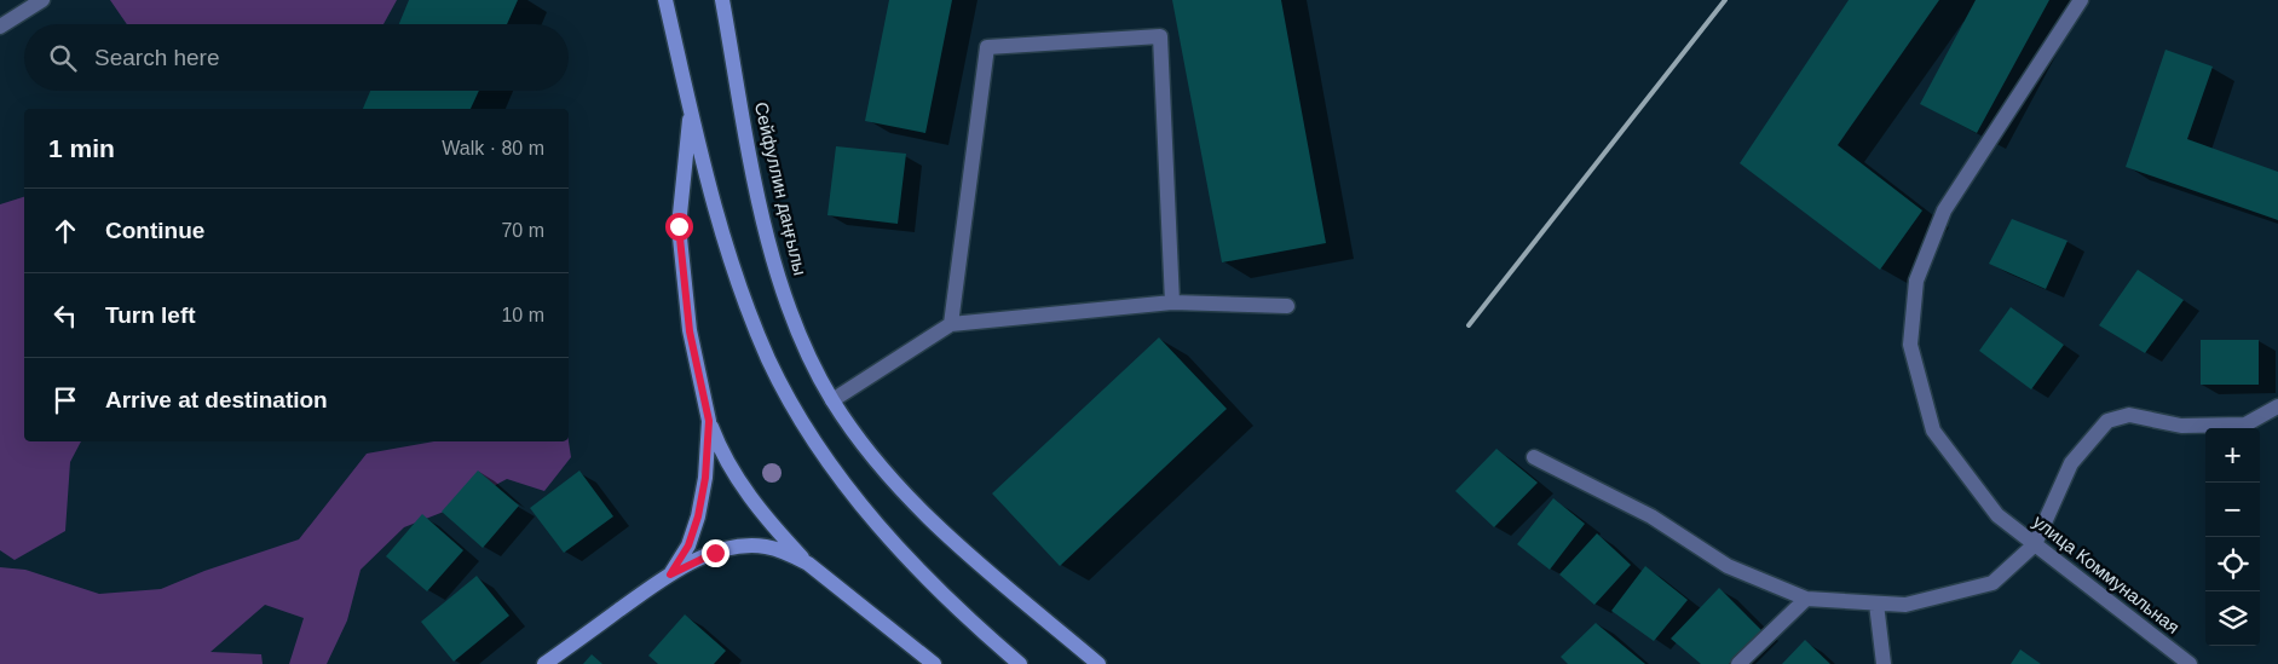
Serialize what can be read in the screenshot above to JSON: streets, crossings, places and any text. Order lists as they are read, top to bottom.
{
  "streets": {
    "main road": ["Сейфуллин даңғылы"],
    "lane": ["улица Коммунальная"]
  },
  "page": {
    "search": "Search here",
    "heading": ["1 min", "Walk · 80 m"],
    "list": [
      ["Continue", "70 m"],
      ["Turn left", "10 m"],
      "Arrive at destination"
    ],
    "map_buttons": ["+", "−"]
  }
}
